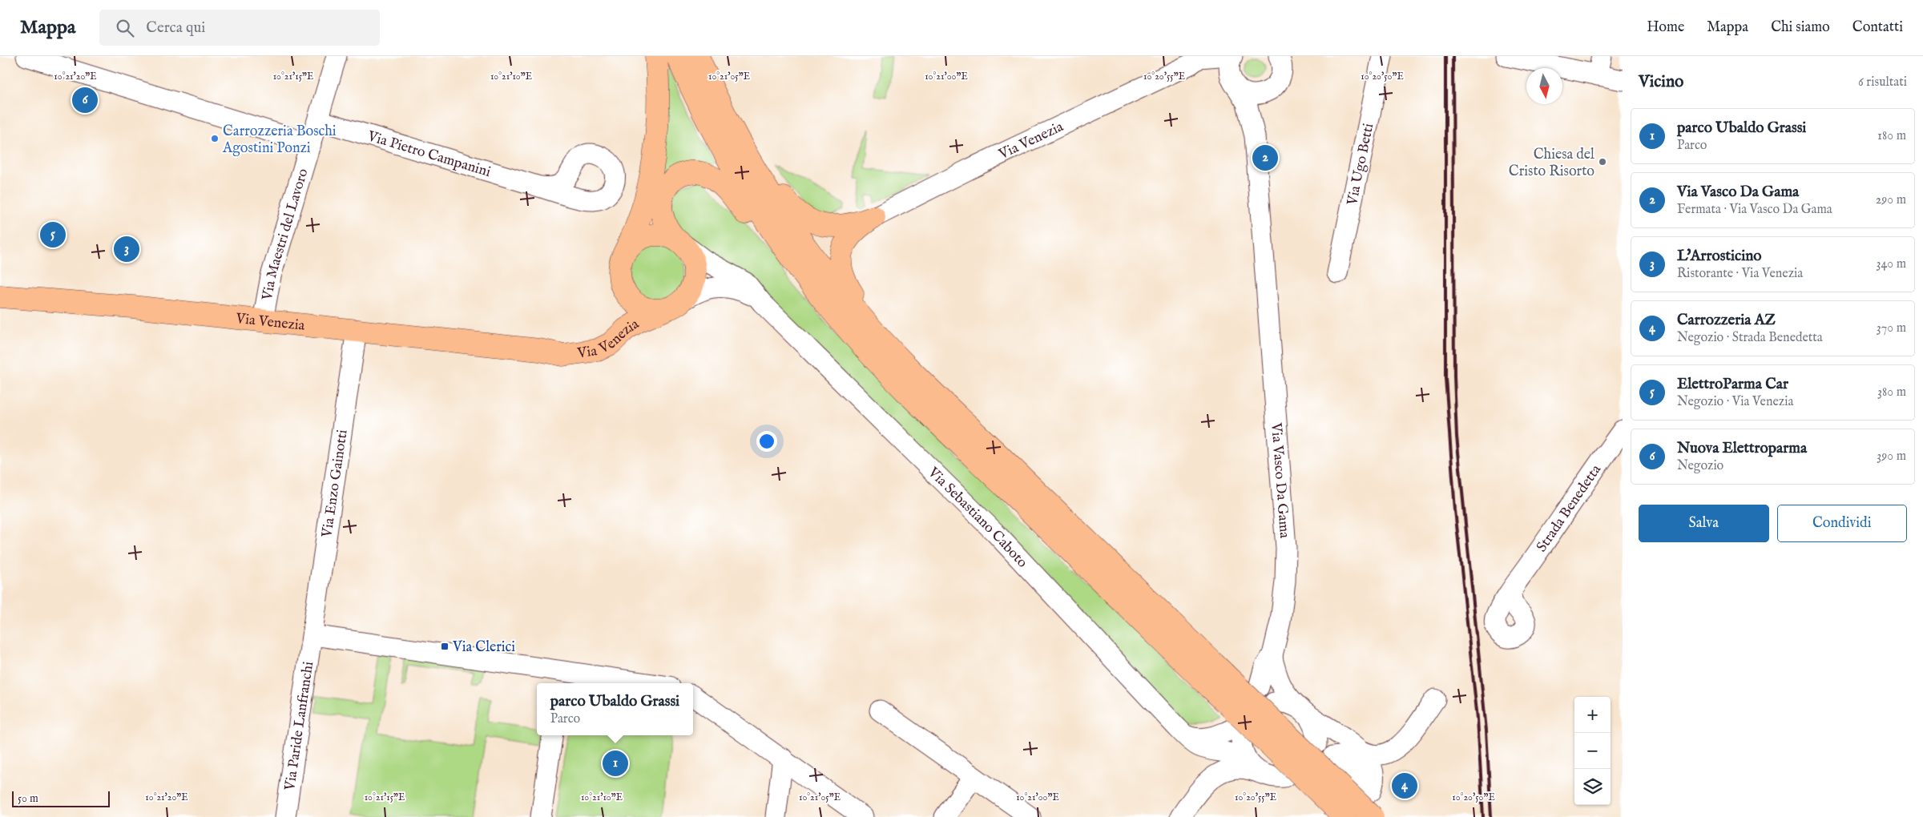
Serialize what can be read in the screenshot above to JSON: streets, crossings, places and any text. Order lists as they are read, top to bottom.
{
  "streets": {
    "main road": ["Via Venezia"],
    "street": [
      "Via Pietro Campanini",
      "Via Ugo Betti",
      "Via Maestri del Lavoro",
      "Via Vasco Da Gama",
      "Via Enzo Gainotti",
      "Strada Benedetta",
      "Via Sebastiano Caboto",
      "Via Paride Lanfranchi"
    ]
  },
  "crossings": [
    ["Via Venezia", "Via Maestri del Lavoro"],
    ["Via Venezia", "Via Enzo Gainotti"],
    ["Via Venezia", "Via Sebastiano Caboto"],
    ["Via Pietro Campanini", "Via Maestri del Lavoro"],
    ["Via Enzo Gainotti", "Via Paride Lanfranchi"]
  ],
  "places": {
    "other": ["Carrozzeria Boschi Agostini Ponzi", "Chiesa del Cristo Risorto"],
    "transit": ["Via Clerici"]
  },
  "scale_bar": "50 m",
  "north": "bottom",
  "page": {
    "header": "Mappa",
    "search": "Cerca qui",
    "nav": [
      "Home",
      "Mappa",
      "Chi siamo",
      "Contatti"
    ],
    "heading": ["Vicino", "6 risultati"],
    "pins": [
      "6",
      "2",
      "5",
      "3",
      "1",
      "4"
    ],
    "list": [
      {
        "mark": "1",
        "name": "parco Ubaldo Grassi",
        "note": "Parco",
        "value": "180 m"
      },
      {
        "mark": "2",
        "name": "Via Vasco Da Gama",
        "note": "Fermata · Via Vasco Da Gama",
        "value": "290 m"
      },
      {
        "mark": "3",
        "name": "L'Arrosticino",
        "note": "Ristorante · Via Venezia",
        "value": "340 m"
      },
      {
        "mark": "4",
        "name": "Carrozzeria AZ",
        "note": "Negozio · Strada Benedetta",
        "value": "370 m"
      },
      {
        "mark": "5",
        "name": "ElettroParma Car",
        "note": "Negozio · Via Venezia",
        "value": "380 m"
      },
      {
        "mark": "6",
        "name": "Nuova Elettroparma",
        "note": "Negozio",
        "value": "390 m"
      }
    ],
    "buttons": ["Salva", "Condividi"],
    "popup": ["parco Ubaldo Grassi", "Parco"],
    "map_buttons": ["+", "−"],
    "scale": "50 m"
  },
  "coordinates": [
    "10°21'20\"E",
    "10°21'15\"E",
    "10°21'10\"E",
    "10°21'05\"E",
    "10°21'00\"E",
    "10°20'55\"E",
    "10°20'50\"E"
  ]
}
